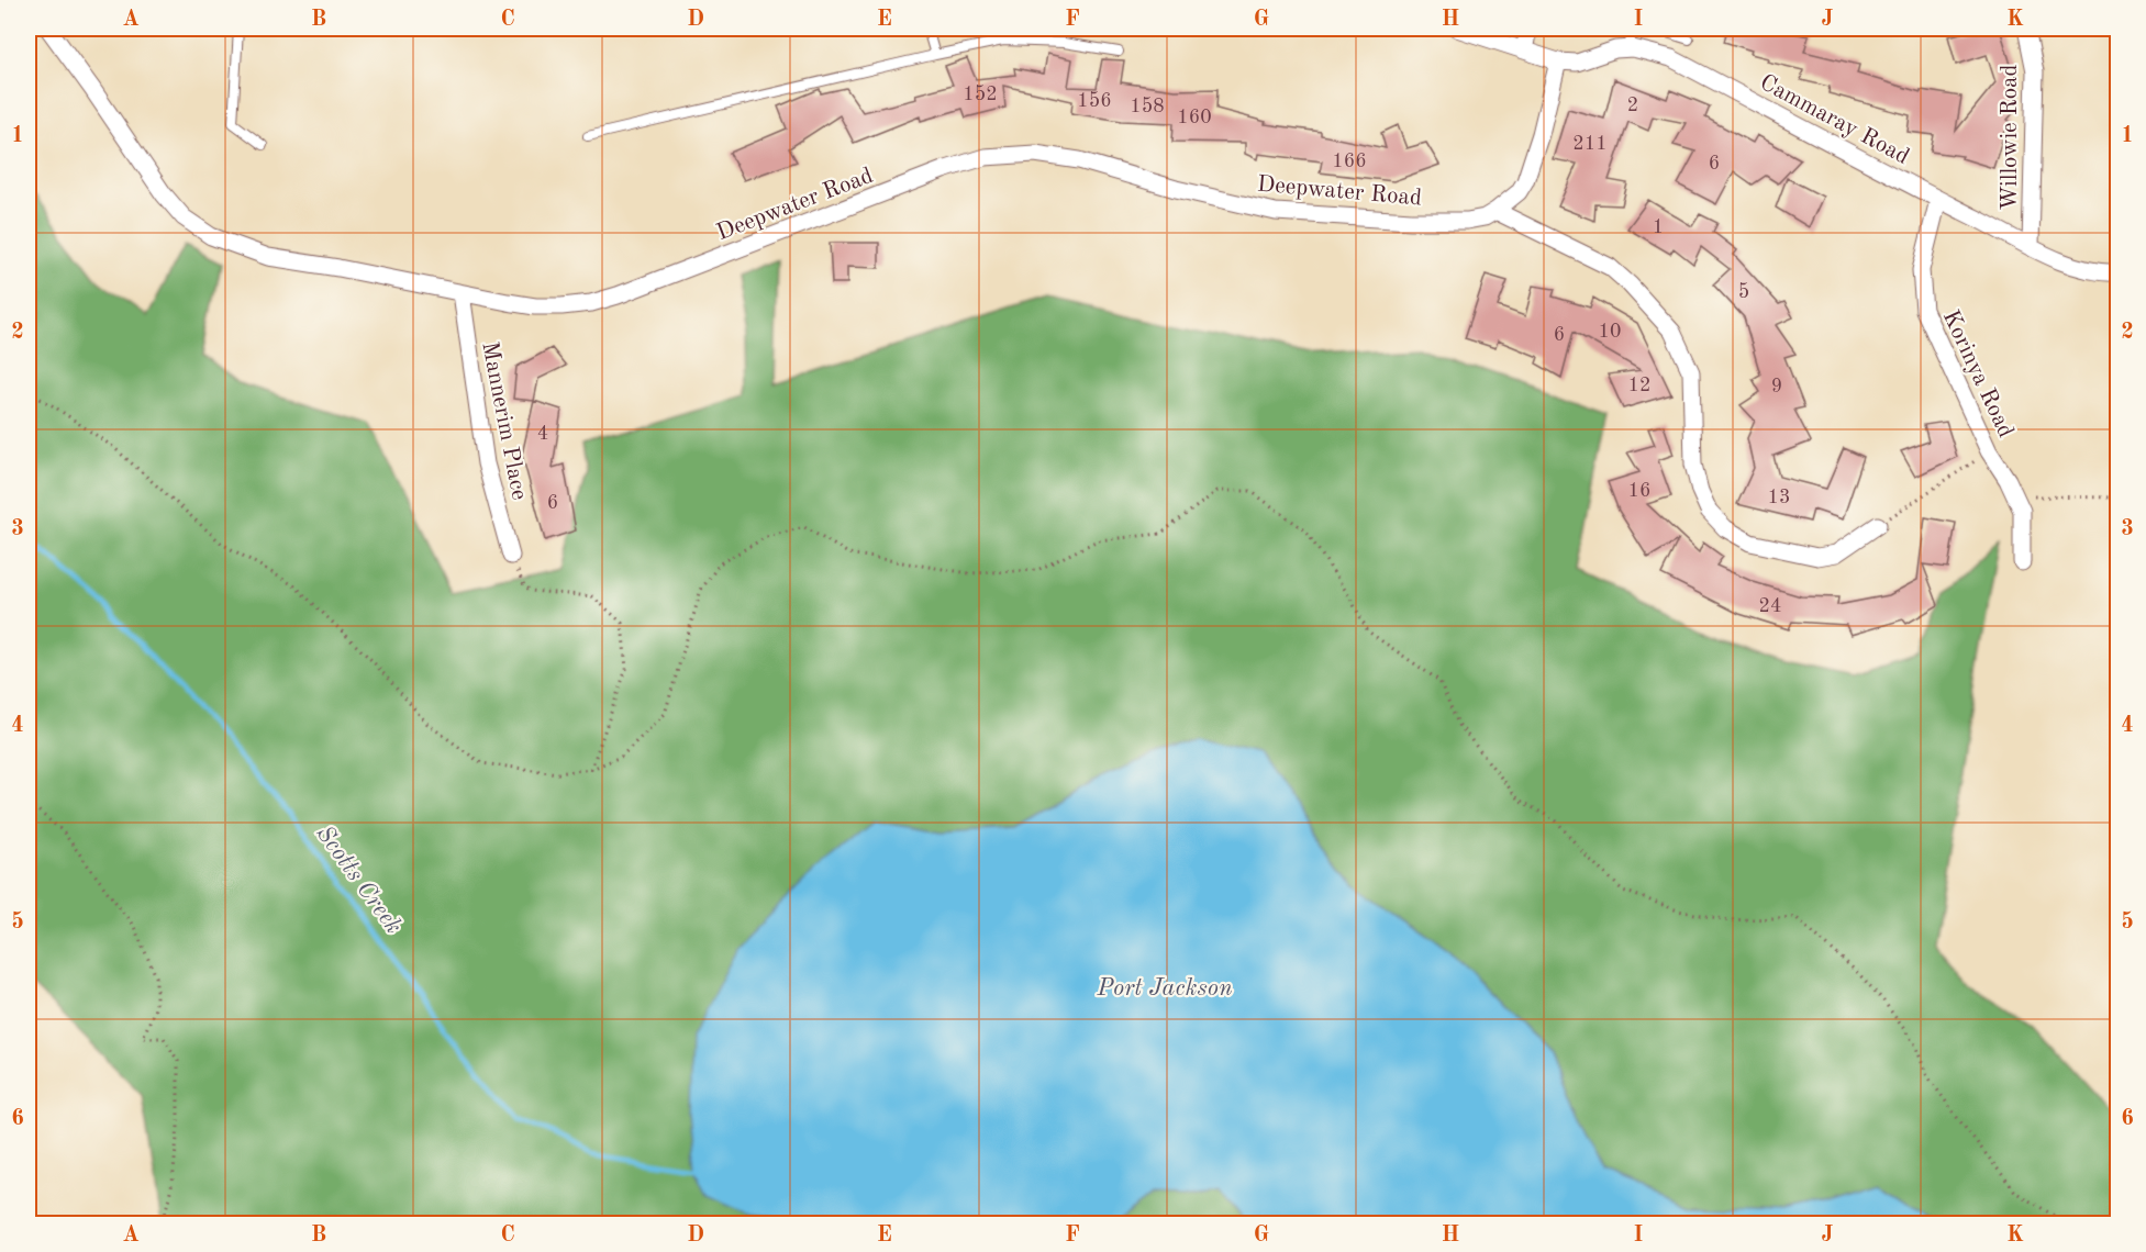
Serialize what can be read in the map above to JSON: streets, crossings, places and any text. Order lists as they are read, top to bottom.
{
  "streets": {
    "street": [
      "Cammaray Road",
      "Willowie Road",
      "Deepwater Road",
      "Korinya Road",
      "Mannerim Place"
    ]
  },
  "crossings": [
    ["Cammaray Road", "Willowie Road"],
    ["Cammaray Road", "Deepwater Road"],
    ["Cammaray Road", "Korinya Road"],
    ["Deepwater Road", "Mannerim Place"]
  ],
  "water": ["Scotts Creek", "Port Jackson"],
  "house_numbers": [
    "152",
    "156",
    "2",
    "158",
    "160",
    "211",
    "166",
    "6",
    "1",
    "5",
    "10",
    "6",
    "12",
    "9",
    "4",
    "16",
    "13",
    "6",
    "24"
  ],
  "grid": {
    "columns": [
      "A",
      "B",
      "C",
      "D",
      "E",
      "F",
      "G",
      "H",
      "I",
      "J",
      "K"
    ],
    "rows": [
      "1",
      "2",
      "3",
      "4",
      "5",
      "6"
    ]
  }
}
